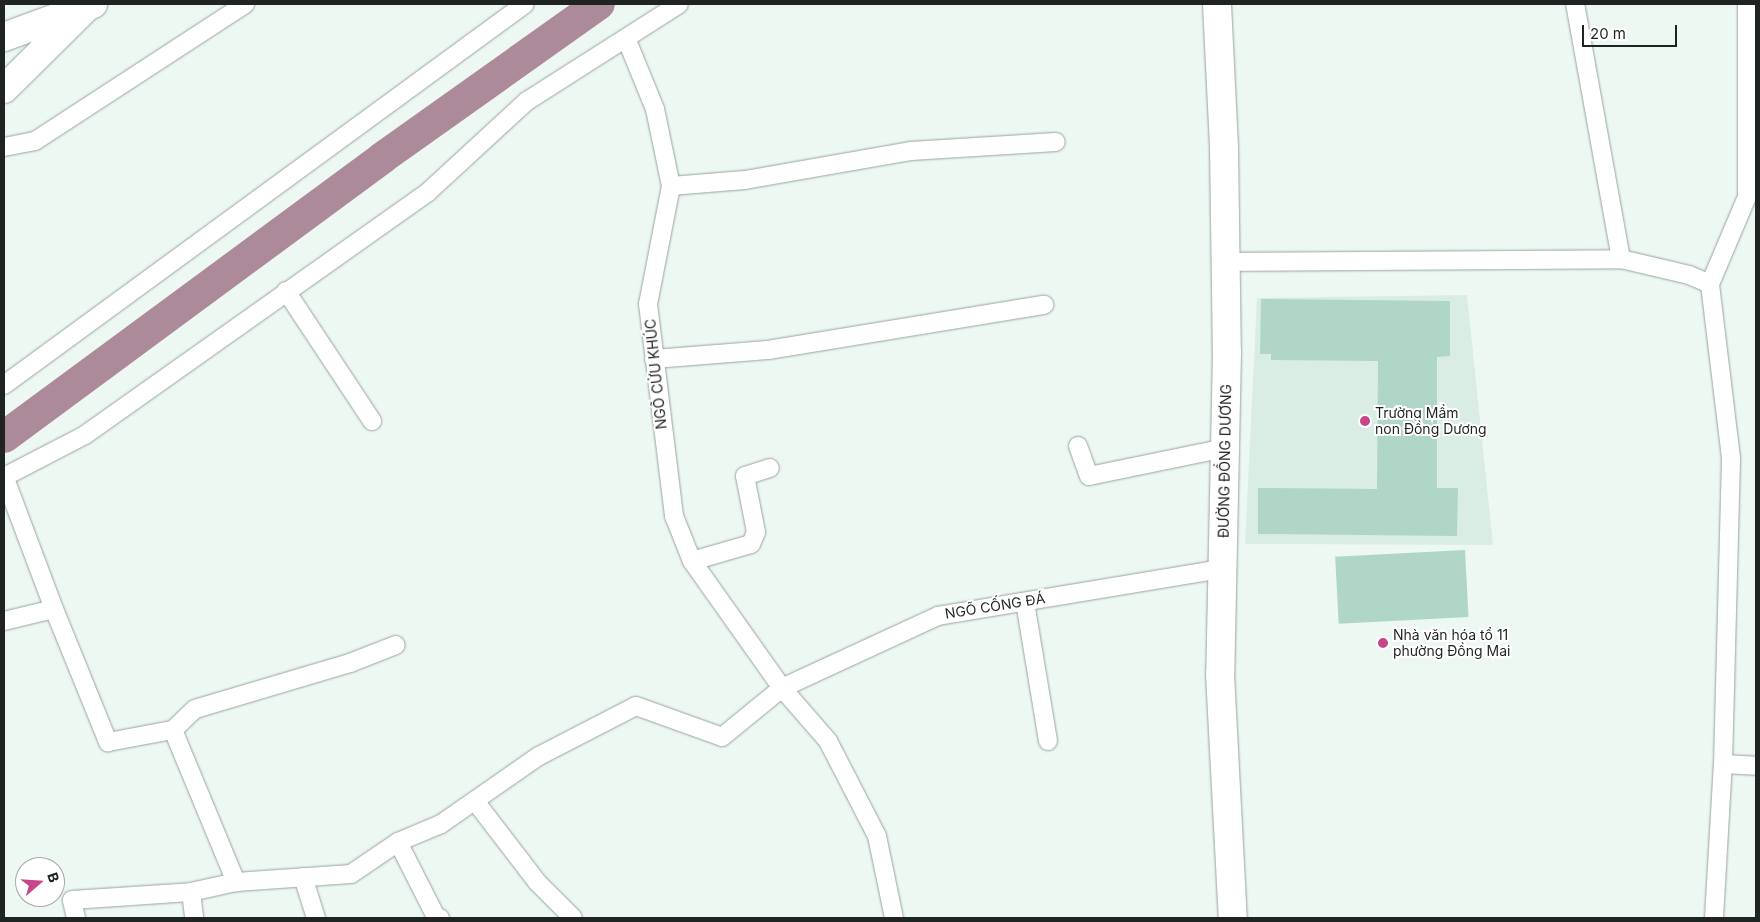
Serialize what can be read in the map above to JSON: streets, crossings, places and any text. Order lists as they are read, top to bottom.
{
  "streets": {
    "street": ["ĐƯỜNG ĐỒNG DƯƠNG"],
    "lane": ["NGÕ CỬU KHÚC", "NGÕ CỐNG ĐÁ"]
  },
  "crossings": [
    ["NGÕ CỬU KHÚC", "NGÕ CỐNG ĐÁ"],
    ["ĐƯỜNG ĐỒNG DƯƠNG", "NGÕ CỐNG ĐÁ"]
  ],
  "places": ["Trường Mầm non Đồng Dương", "Nhà văn hóa tổ 11 phường Đồng Mai"],
  "scale_bar": "20 m",
  "north": "right"
}
